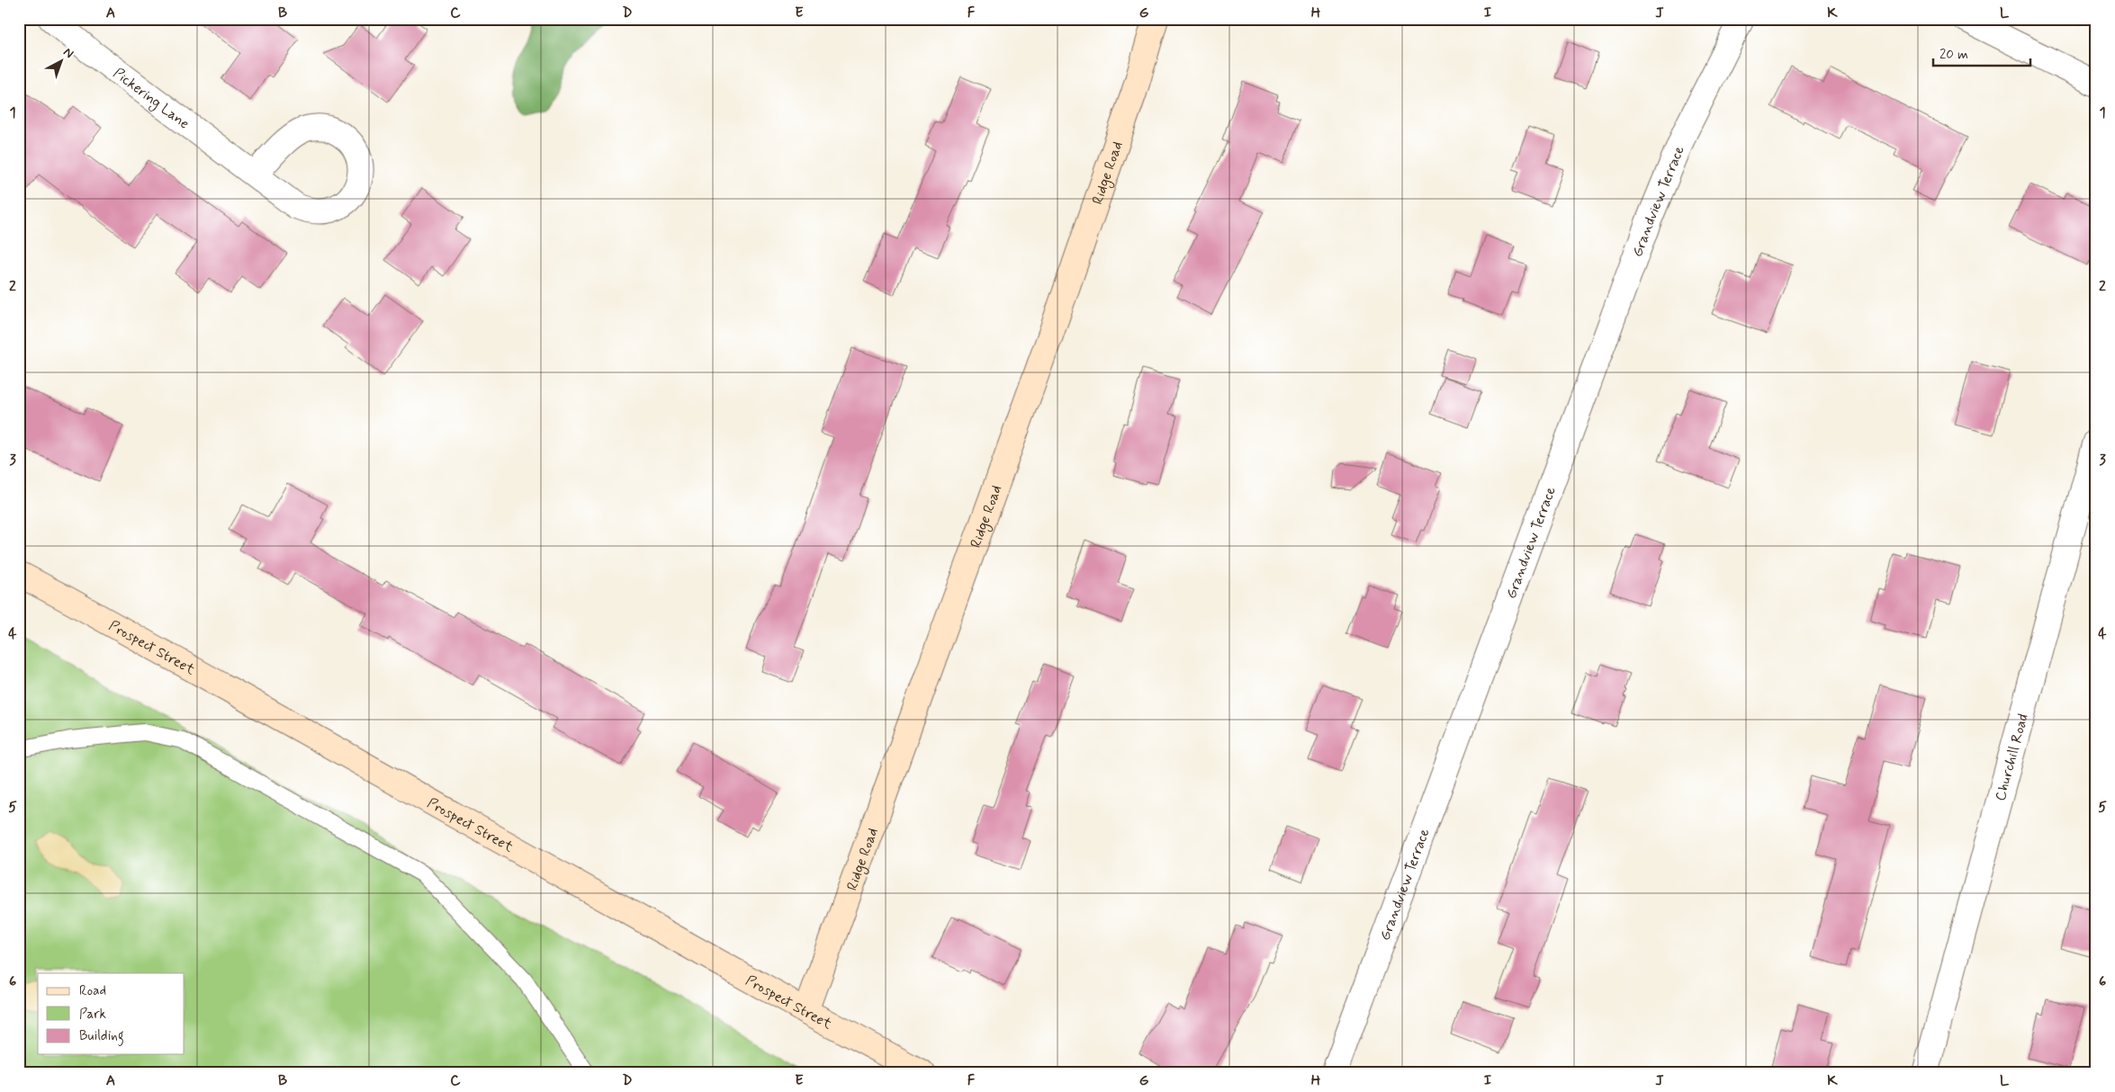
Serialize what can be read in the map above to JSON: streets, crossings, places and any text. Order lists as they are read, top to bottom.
{
  "streets": {
    "street": [
      "Pickering Lane",
      "Ridge Road",
      "Grandview Terrace",
      "Prospect Street",
      "Churchill Road"
    ]
  },
  "crossings": [
    ["Ridge Road", "Prospect Street"]
  ],
  "legend": ["Road", "Park", "Building"],
  "scale_bar": "20 m",
  "north": "top right",
  "grid": {
    "columns": [
      "A",
      "B",
      "C",
      "D",
      "E",
      "F",
      "G",
      "H",
      "I",
      "J",
      "K",
      "L"
    ],
    "rows": [
      "1",
      "2",
      "3",
      "4",
      "5",
      "6"
    ]
  }
}
